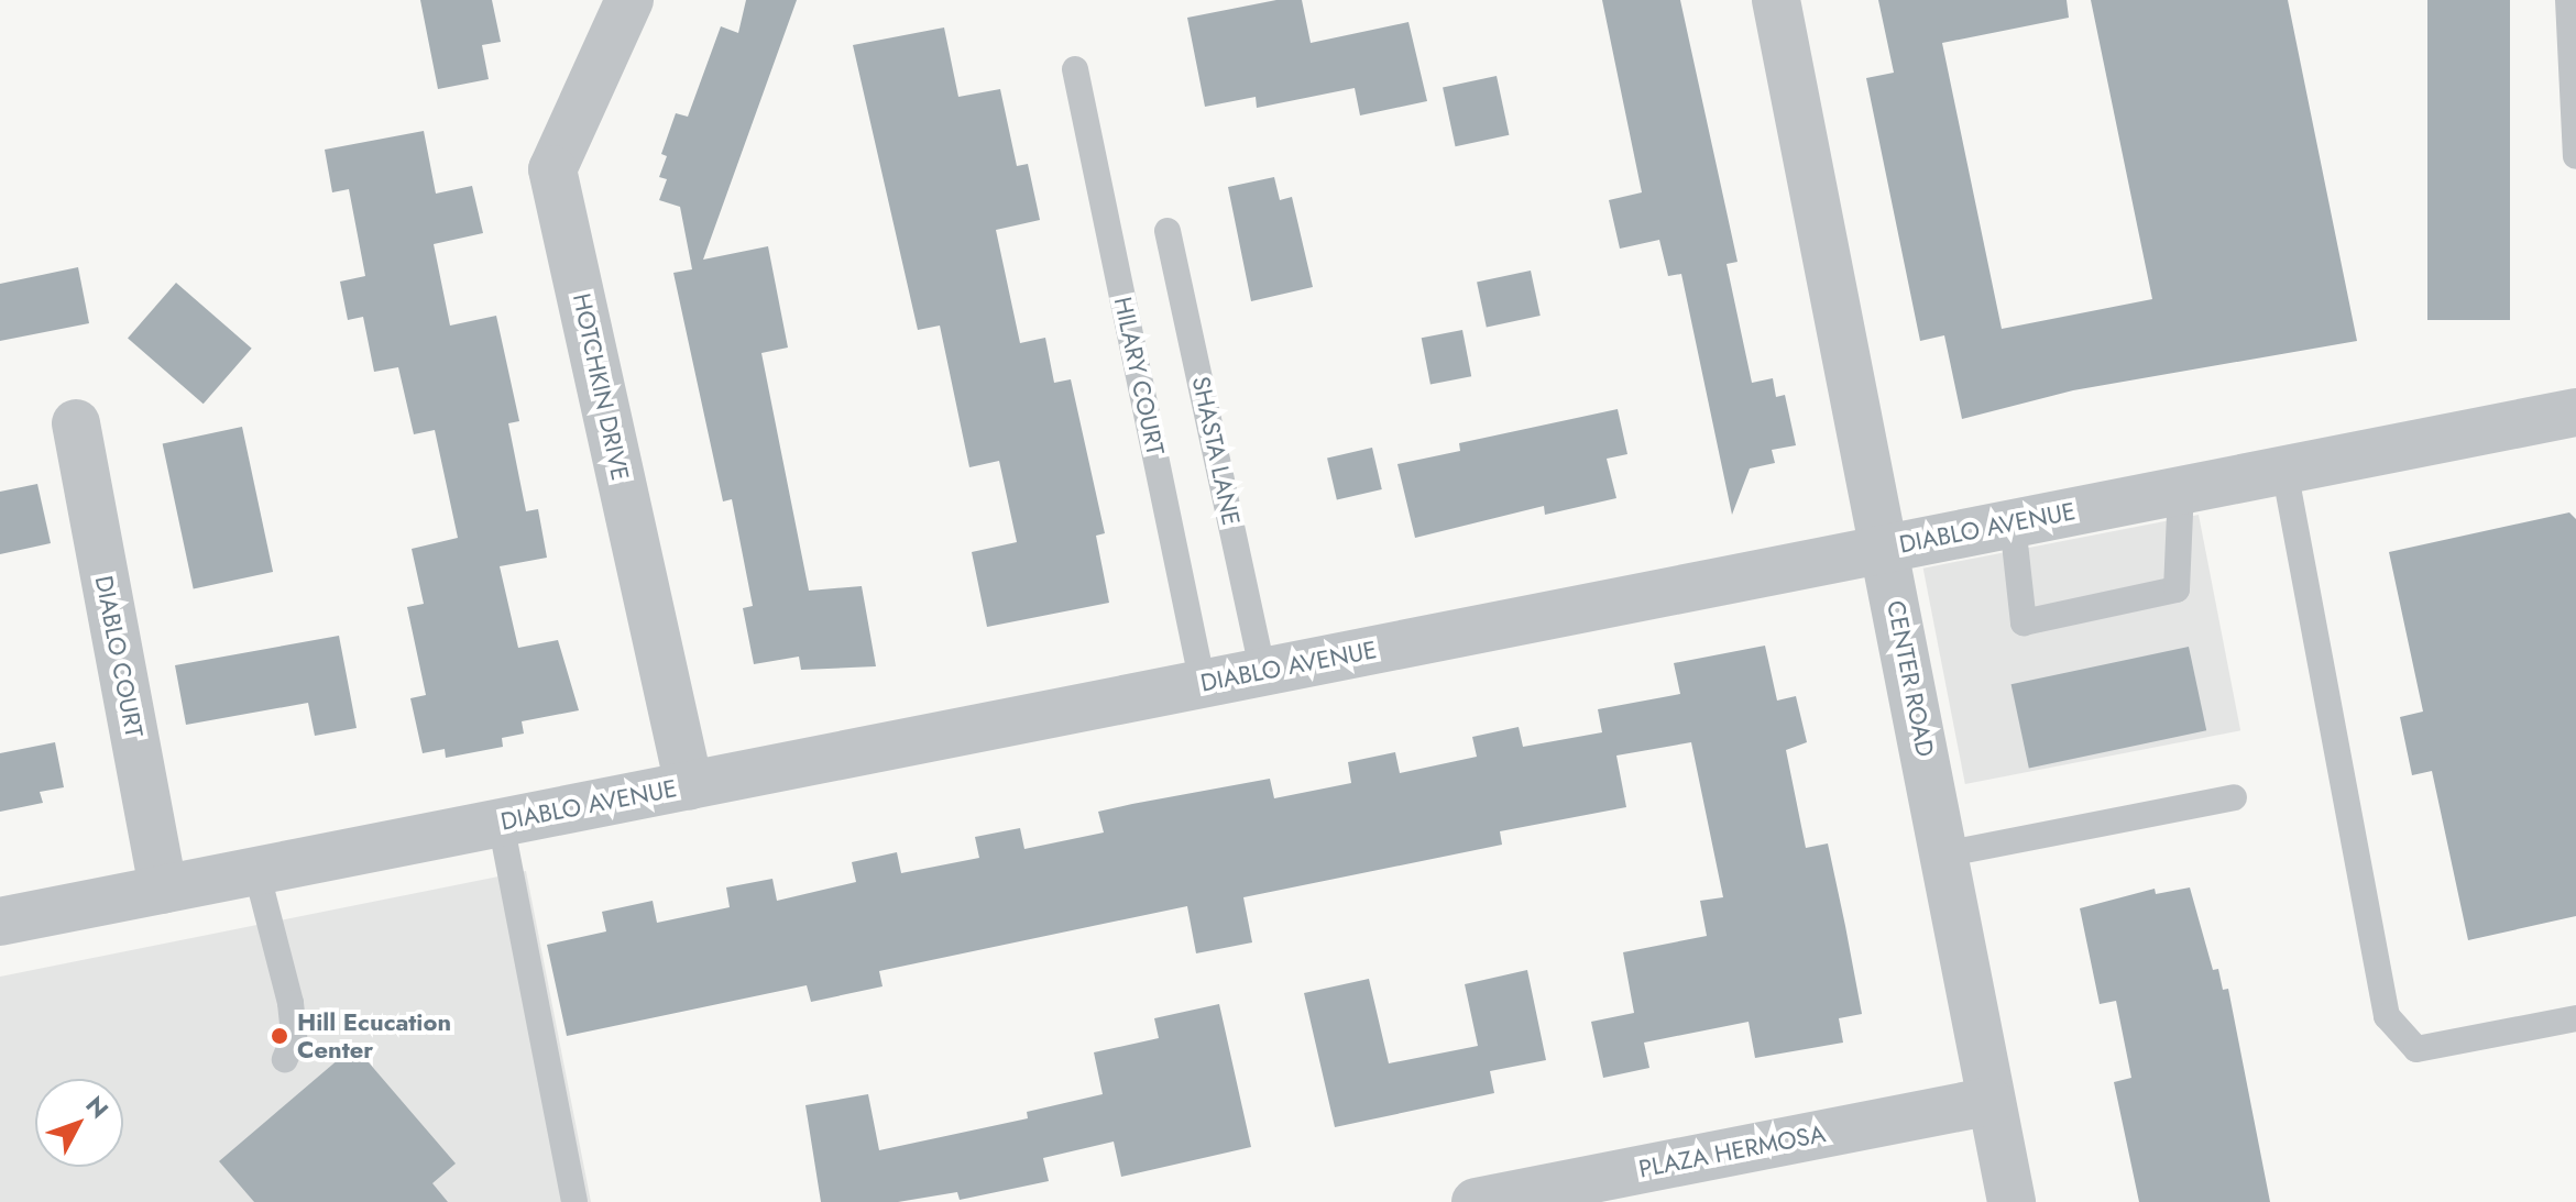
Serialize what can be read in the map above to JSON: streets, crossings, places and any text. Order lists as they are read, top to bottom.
{
  "streets": {
    "street": [
      "HOTCHKIN DRIVE",
      "DIABLO AVENUE",
      "DIABLO COURT",
      "CENTER ROAD",
      "PLAZA HERMOSA"
    ],
    "lane": ["HILARY COURT", "SHASTA LANE"]
  },
  "crossings": [
    ["HILARY COURT", "DIABLO AVENUE"],
    ["HOTCHKIN DRIVE", "DIABLO AVENUE"],
    ["SHASTA LANE", "DIABLO AVENUE"],
    ["DIABLO AVENUE", "DIABLO COURT"],
    ["DIABLO AVENUE", "CENTER ROAD"],
    ["CENTER ROAD", "PLAZA HERMOSA"]
  ],
  "places": ["Hill Ecucation Center"],
  "north": "top right"
}
